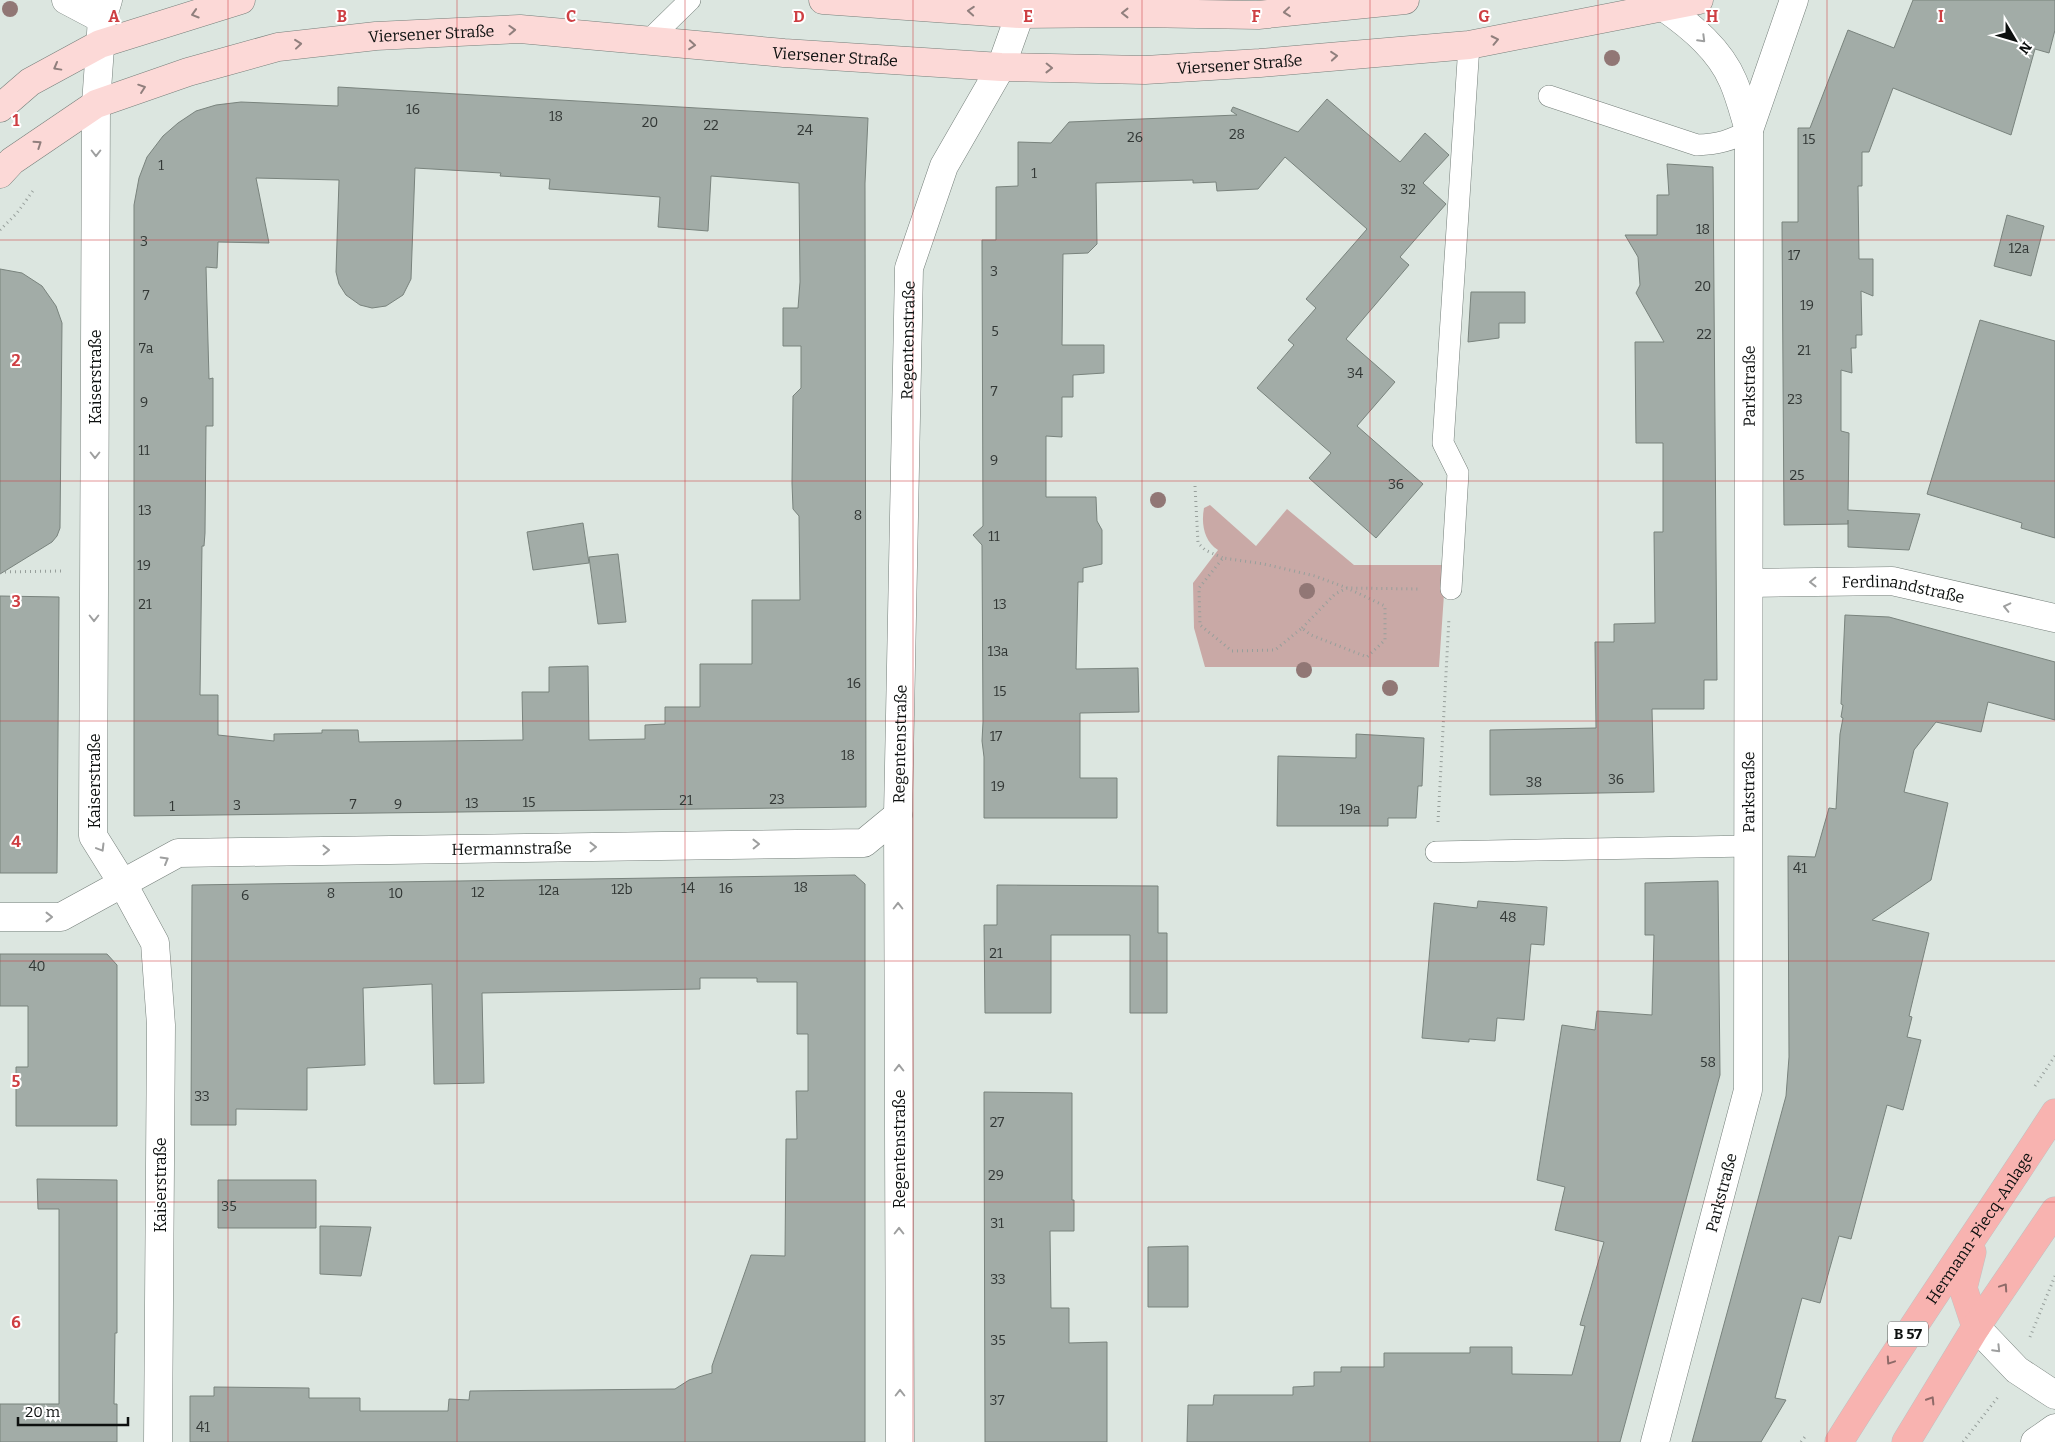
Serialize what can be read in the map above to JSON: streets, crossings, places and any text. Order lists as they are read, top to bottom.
{
  "streets": {
    "main road": ["Viersener Straße", "Hermann-Piecq-Anlage", "B 57"],
    "street": [
      "Regentenstraße",
      "Kaiserstraße",
      "Parkstraße",
      "Ferdinandstraße",
      "Hermannstraße"
    ]
  },
  "crossings": [
    ["Viersener Straße", "Regentenstraße"],
    ["Viersener Straße", "Kaiserstraße"],
    ["Viersener Straße", "Parkstraße"],
    ["Regentenstraße", "Hermannstraße"],
    ["Kaiserstraße", "Hermannstraße"],
    ["Parkstraße", "Ferdinandstraße"]
  ],
  "one_way": [
    "Regentenstraße",
    "Kaiserstraße",
    "Ferdinandstraße",
    "Hermannstraße"
  ],
  "house_numbers": [
    "16",
    "18",
    "20",
    "22",
    "24",
    "28",
    "26",
    "15",
    "1",
    "1",
    "32",
    "18",
    "3",
    "12a",
    "17",
    "3",
    "20",
    "7",
    "19",
    "5",
    "22",
    "7a",
    "21",
    "34",
    "7",
    "23",
    "9",
    "11",
    "9",
    "25",
    "36",
    "13",
    "8",
    "11",
    "19",
    "21",
    "13",
    "13a",
    "16",
    "15",
    "17",
    "18",
    "36",
    "38",
    "19",
    "23",
    "21",
    "15",
    "13",
    "7",
    "9",
    "3",
    "1",
    "19a",
    "41",
    "18",
    "14",
    "16",
    "12b",
    "12a",
    "12",
    "8",
    "10",
    "6",
    "48",
    "21",
    "40",
    "58",
    "33",
    "27",
    "29",
    "35",
    "31",
    "33",
    "35",
    "37",
    "41"
  ],
  "scale_bar": "20 m",
  "north": "bottom right",
  "grid": {
    "columns": [
      "A",
      "B",
      "C",
      "D",
      "E",
      "F",
      "G",
      "H",
      "I"
    ],
    "rows": [
      "1",
      "2",
      "3",
      "4",
      "5",
      "6"
    ]
  }
}
